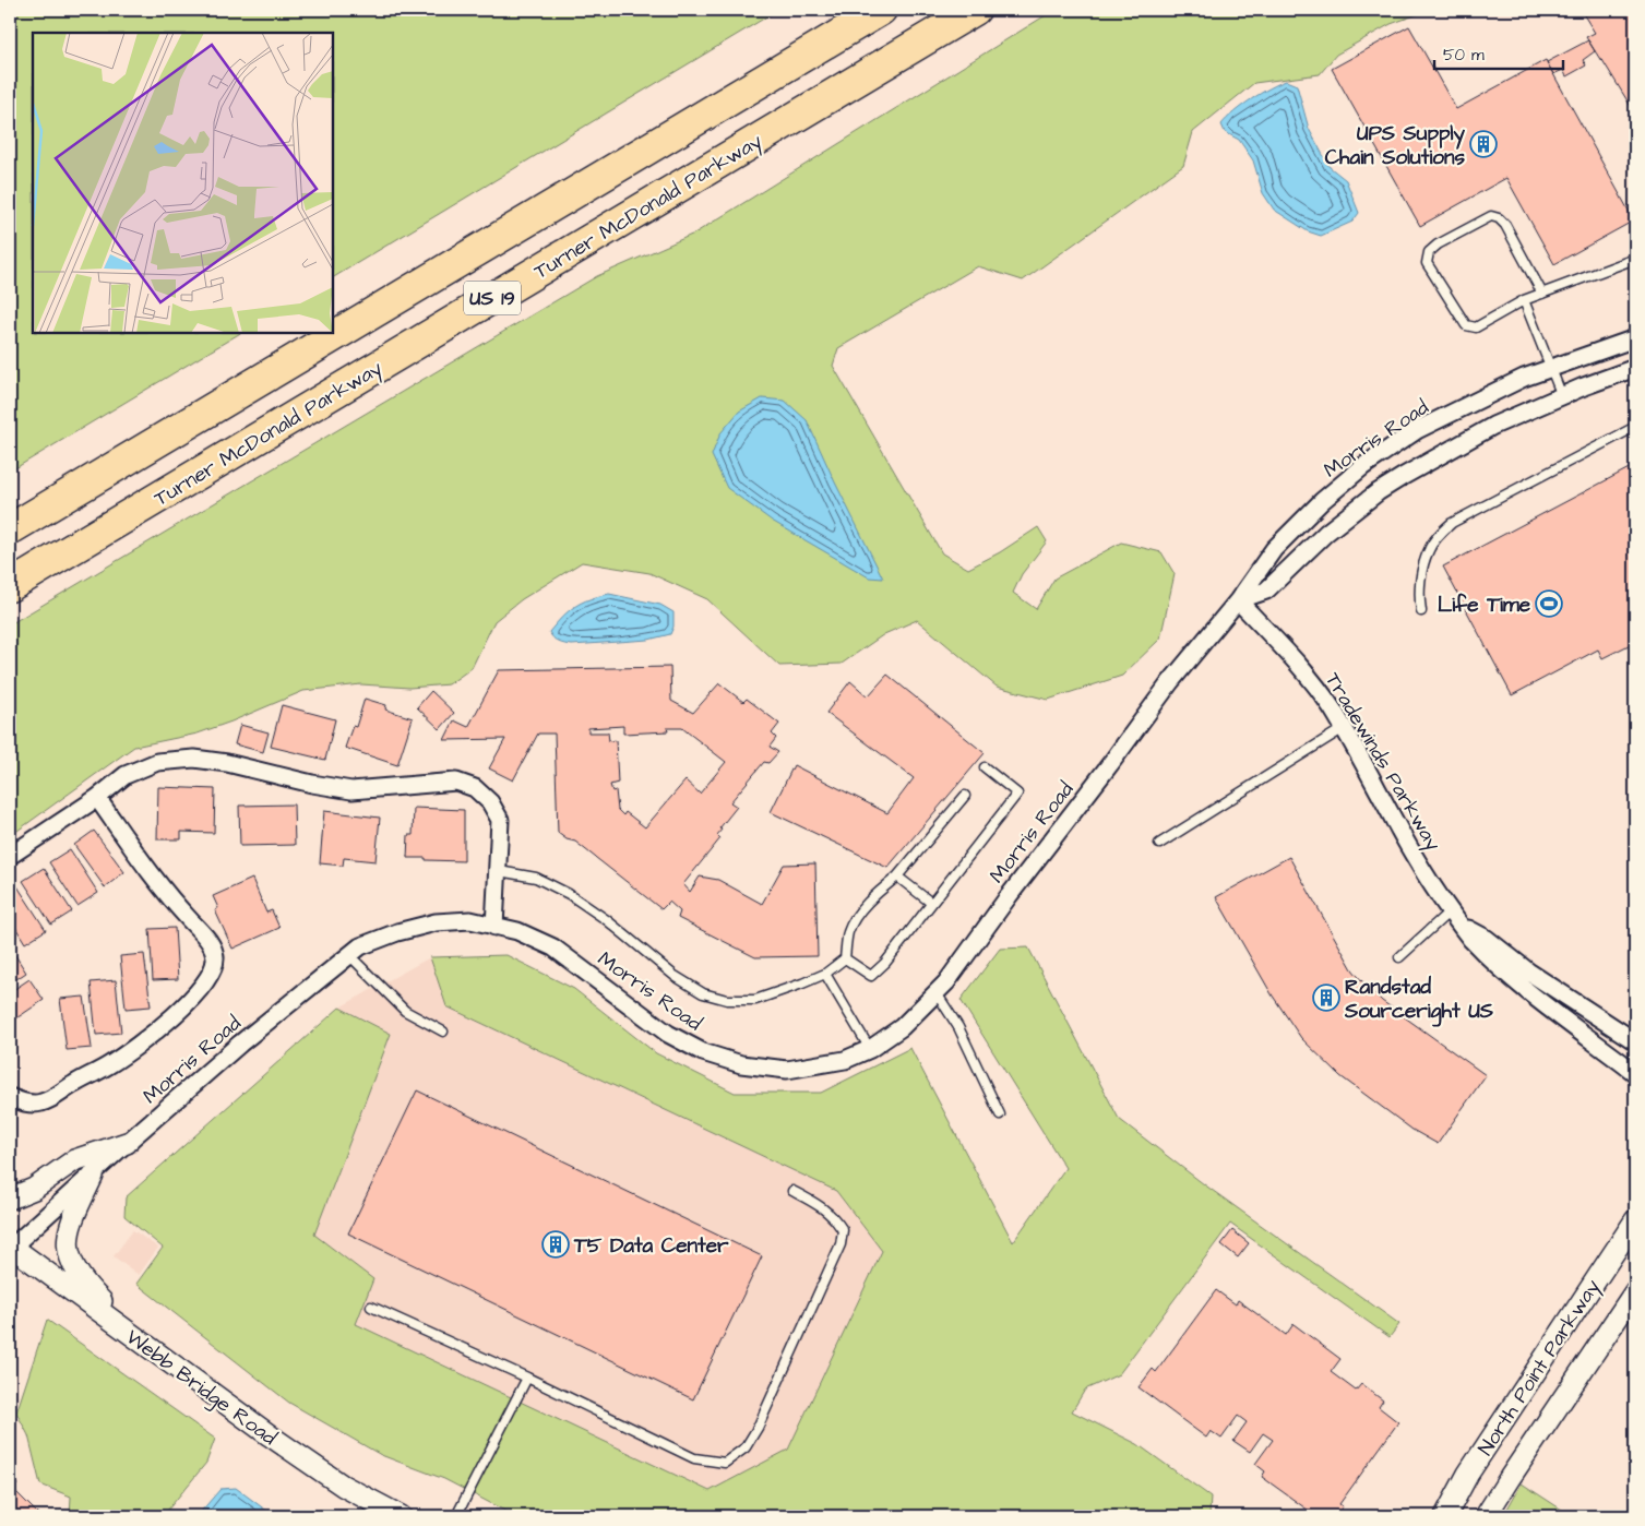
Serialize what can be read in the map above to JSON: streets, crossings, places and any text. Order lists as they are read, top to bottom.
{
  "streets": {
    "highway": ["Turner McDonald Parkway", "US 19"],
    "street": [
      "Morris Road",
      "Tradewinds Parkway",
      "North Point Parkway",
      "Webb Bridge Road"
    ]
  },
  "crossings": [
    ["Morris Road", "Tradewinds Parkway"],
    ["Morris Road", "Webb Bridge Road"]
  ],
  "places": {
    "building": ["UPS Supply Chain Solutions", "Randstad Sourceright US", "T5 Data Center"],
    "sports": ["Life Time"]
  },
  "scale_bar": "50 m"
}
